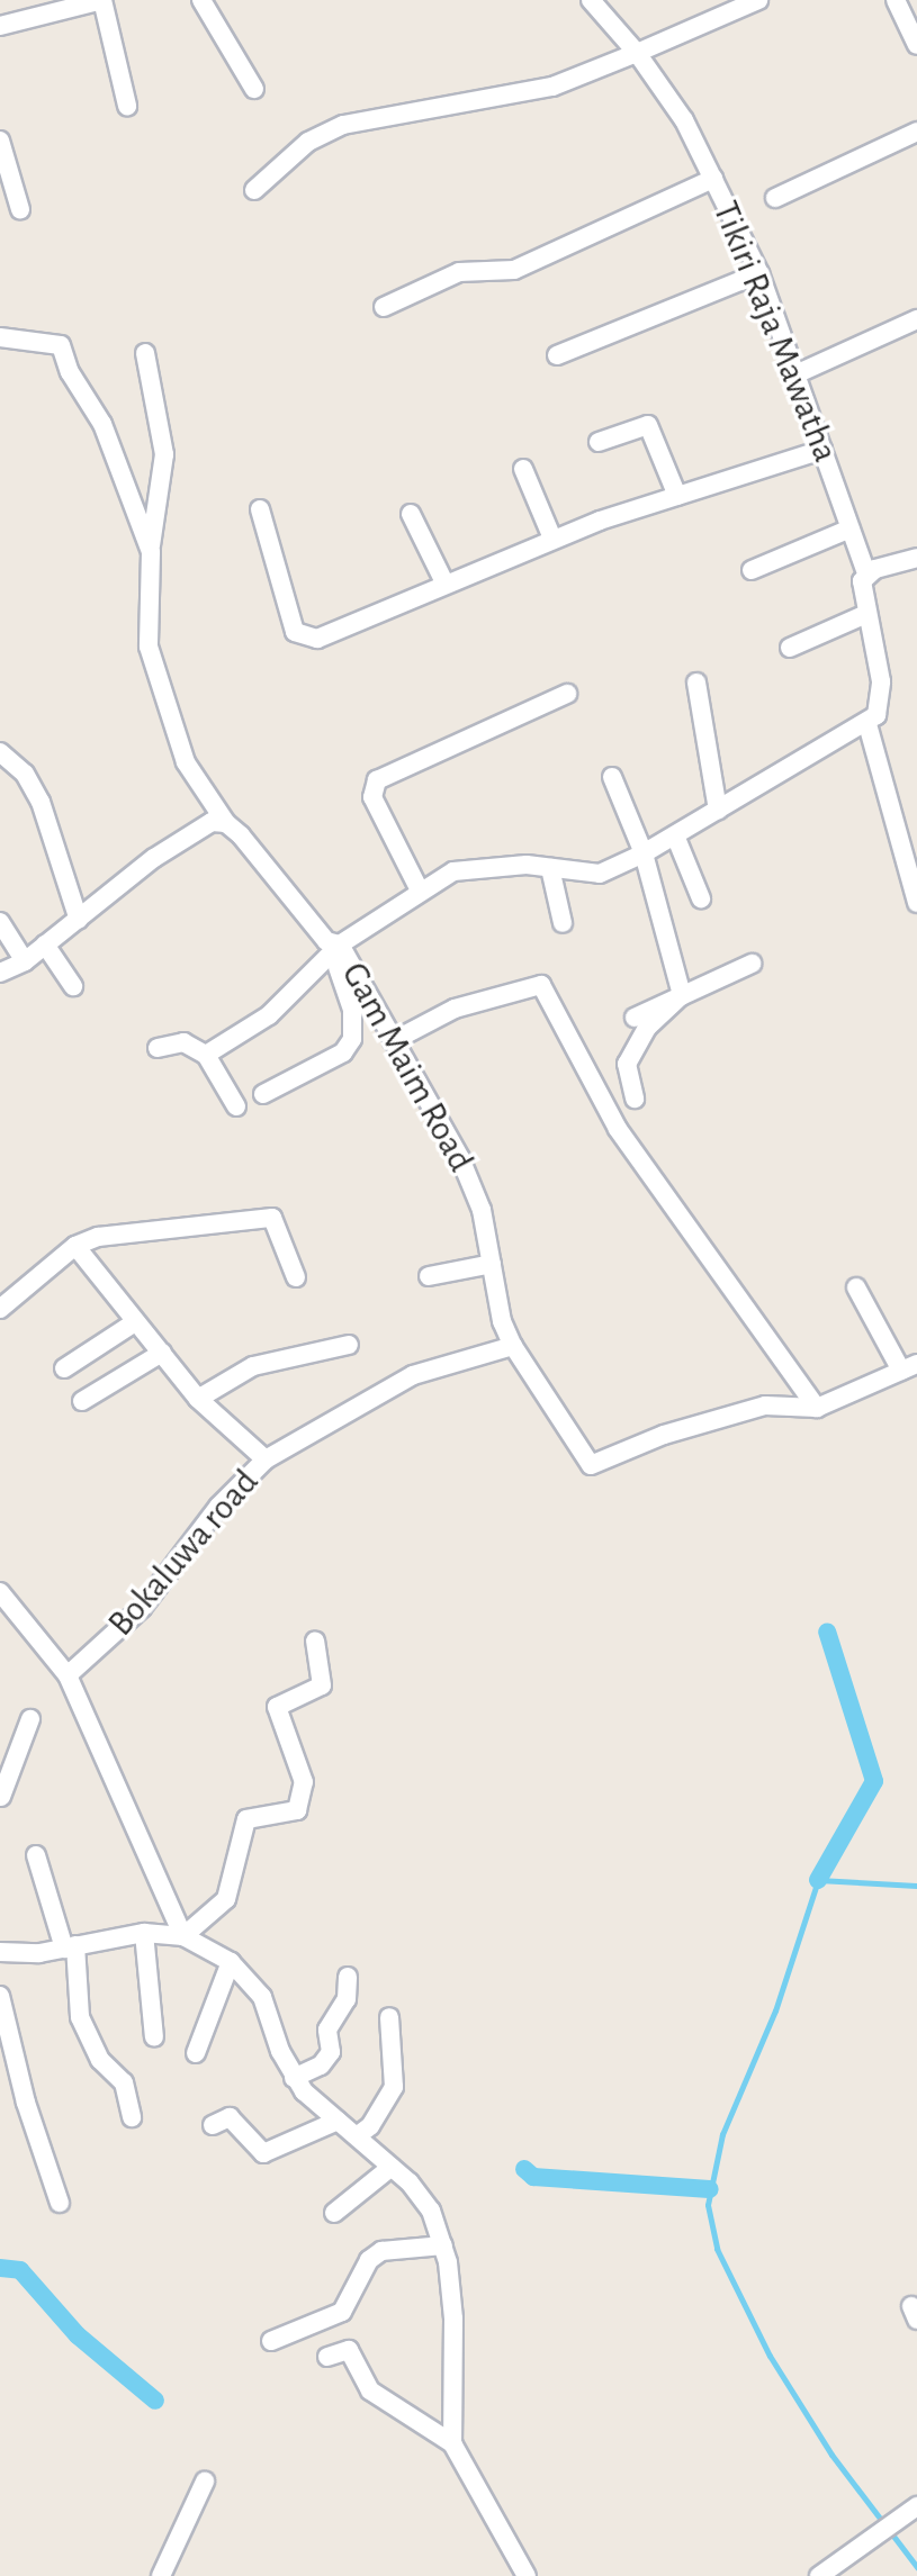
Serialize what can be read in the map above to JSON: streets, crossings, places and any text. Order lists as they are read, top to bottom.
{
  "streets": {
    "street": ["Tikiri Raja Mawatha", "Gam Maim Road", "Bokaluwa road"]
  }
}
